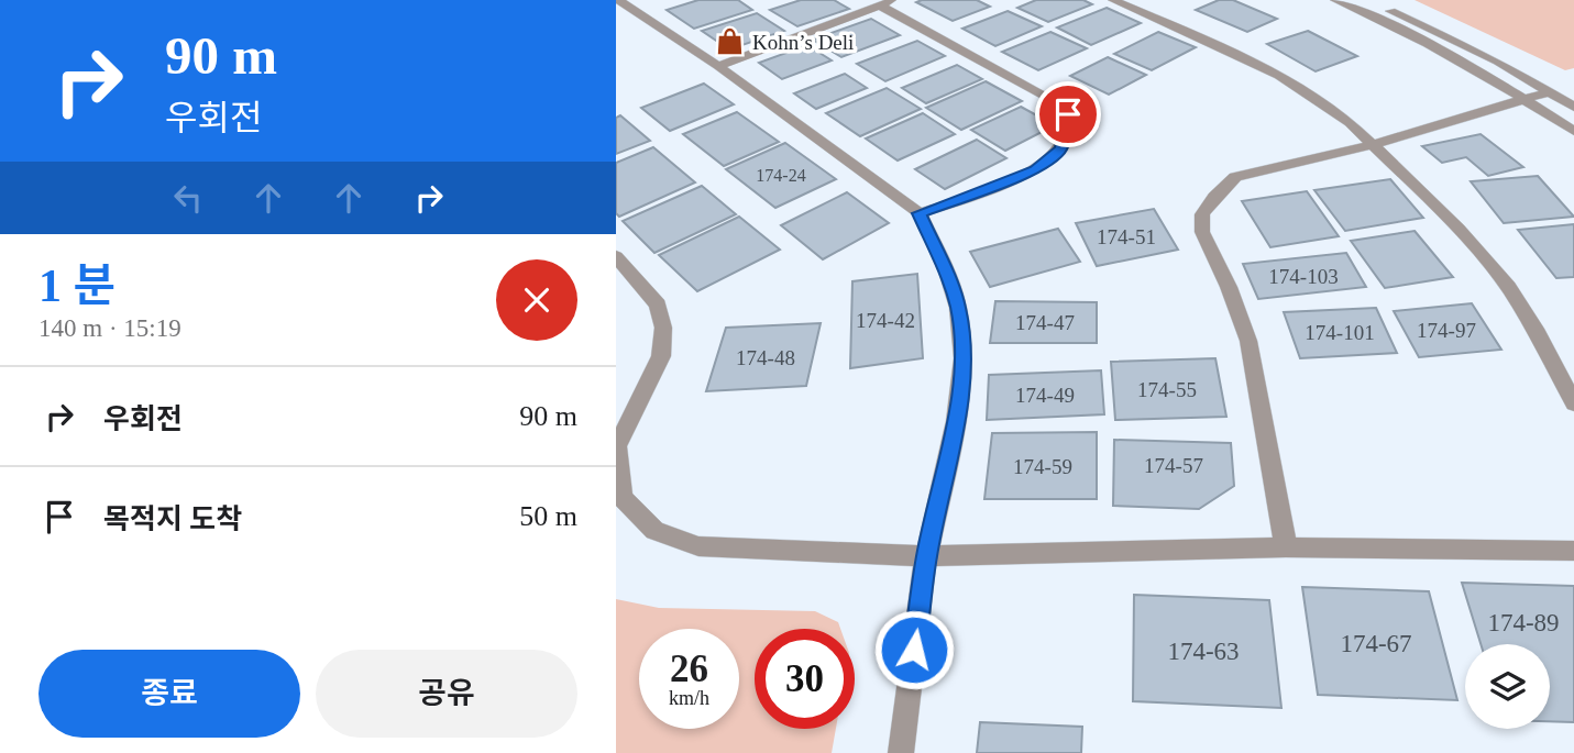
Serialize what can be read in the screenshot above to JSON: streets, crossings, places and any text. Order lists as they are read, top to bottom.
{
  "places": {
    "shop": ["Kohn’s Deli"]
  },
  "house_numbers": [
    "174-24",
    "174-51",
    "174-103",
    "174-42",
    "174-47",
    "174-97",
    "174-101",
    "174-48",
    "174-55",
    "174-49",
    "174-57",
    "174-59",
    "174-89",
    "174-67",
    "174-63"
  ],
  "page": {
    "turn": ["90 m", "우회전"],
    "heading": ["1 분", "140 m · 15:19"],
    "list": [
      {
        "name": "우회전",
        "value": "90 m"
      },
      {
        "name": "목적지 도착",
        "value": "50 m"
      }
    ],
    "speed": "26 km/h",
    "limit": "30",
    "buttons": ["종료", "공유"]
  }
}
